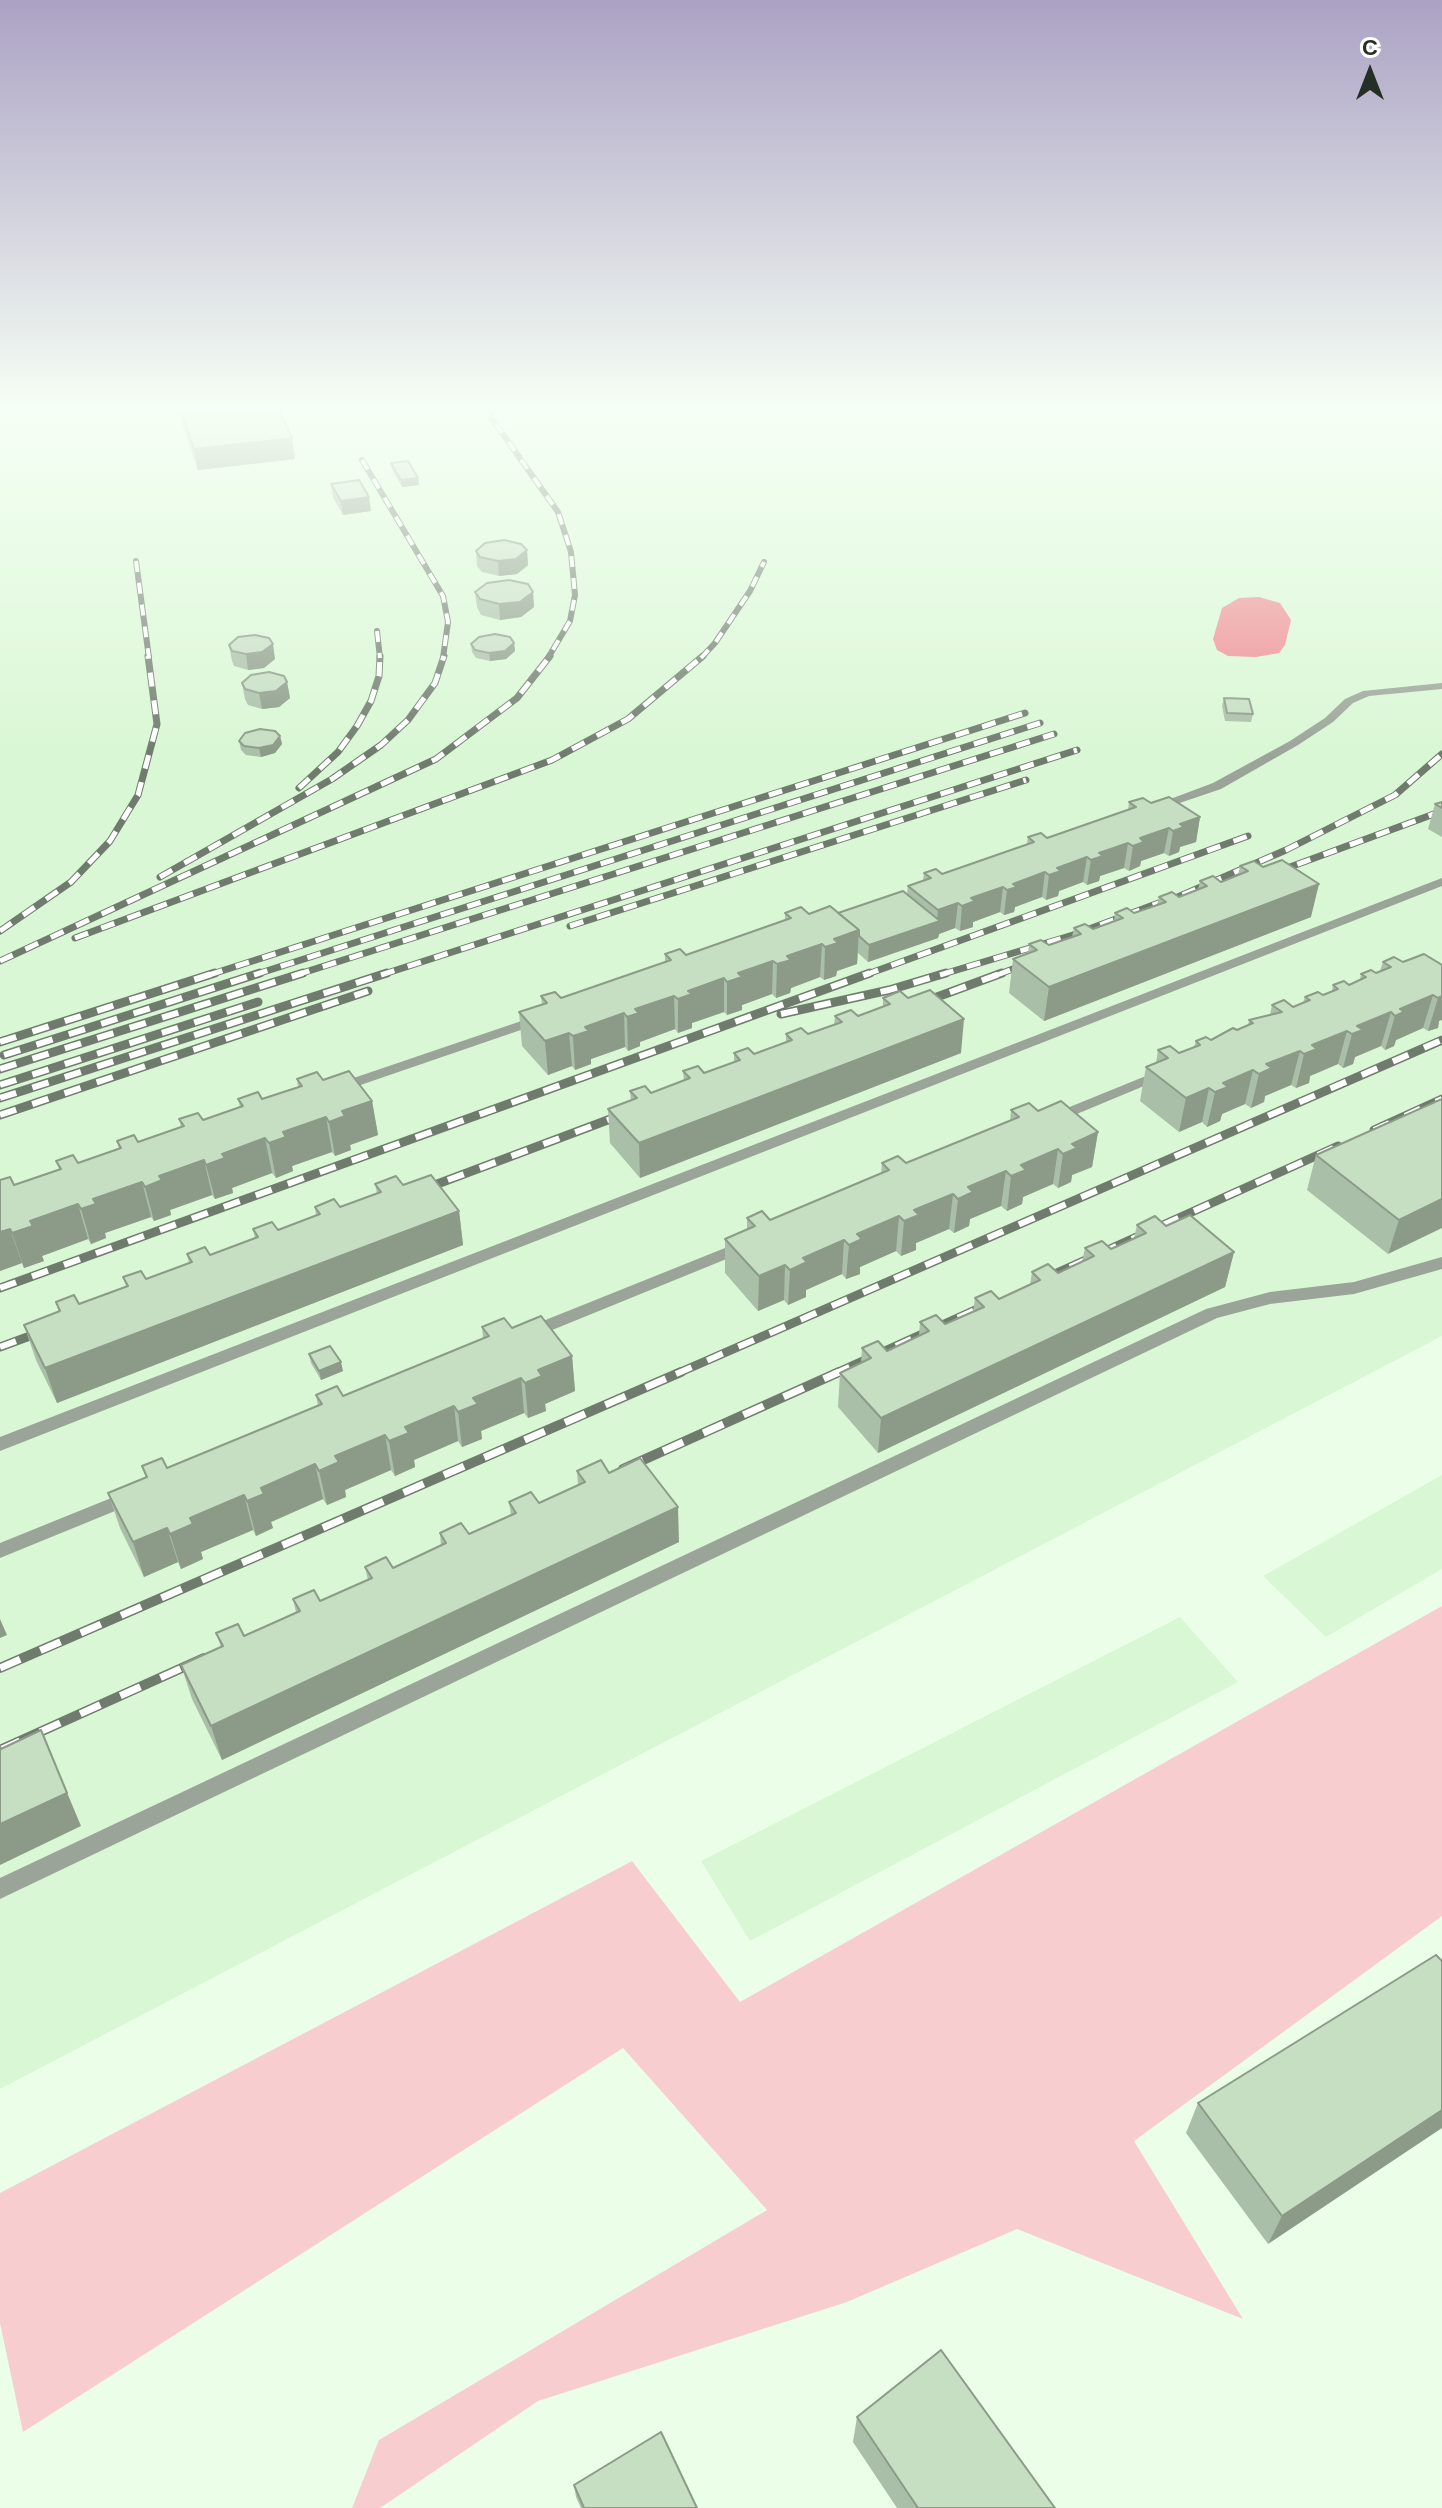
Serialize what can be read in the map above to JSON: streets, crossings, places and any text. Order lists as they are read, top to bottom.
{
  "north": "top"
}
